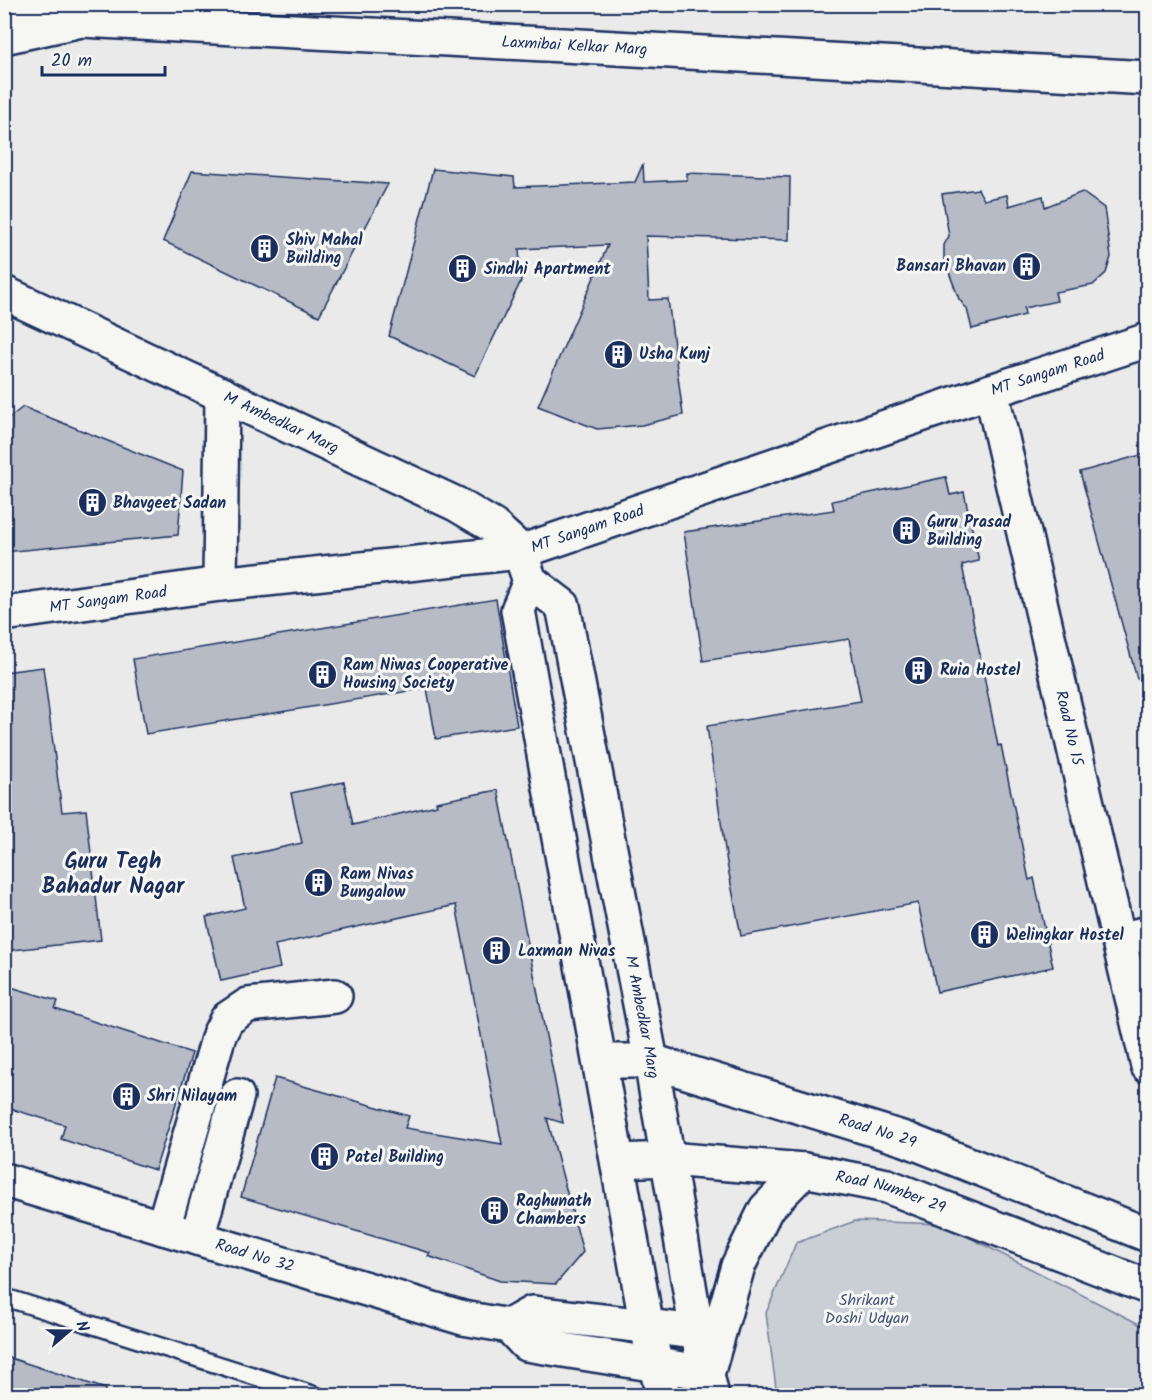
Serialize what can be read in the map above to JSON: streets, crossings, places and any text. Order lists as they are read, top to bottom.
{
  "streets": {
    "main road": [
      "Laxmibai Kelkar Marg",
      "MT Sangam Road",
      "M Ambedkar Marg",
      "Road No 15",
      "Road No 29",
      "Road Number 29",
      "Road No 32"
    ]
  },
  "crossings": [
    ["MT Sangam Road", "M Ambedkar Marg"],
    ["MT Sangam Road", "Road No 15"],
    ["M Ambedkar Marg", "Road No 29"],
    ["M Ambedkar Marg", "Road Number 29"]
  ],
  "districts": ["Guru Tegh Bahadur Nagar"],
  "parks": ["Shrikant Doshi Udyan"],
  "places": {
    "building": [
      "Shiv Mahal Building",
      "Bansari Bhavan",
      "Sindhi Apartment",
      "Usha Kunj",
      "Bhavgeet Sadan",
      "Guru Prasad Building",
      "Ruia Hostel",
      "Ram Niwas Cooperative Housing Society",
      "Ram Nivas Bungalow",
      "Welingkar Hostel",
      "Laxman Nivas",
      "Shri Nilayam",
      "Patel Building",
      "Raghunath Chambers"
    ]
  },
  "scale_bar": "20 m",
  "north": "right"
}
